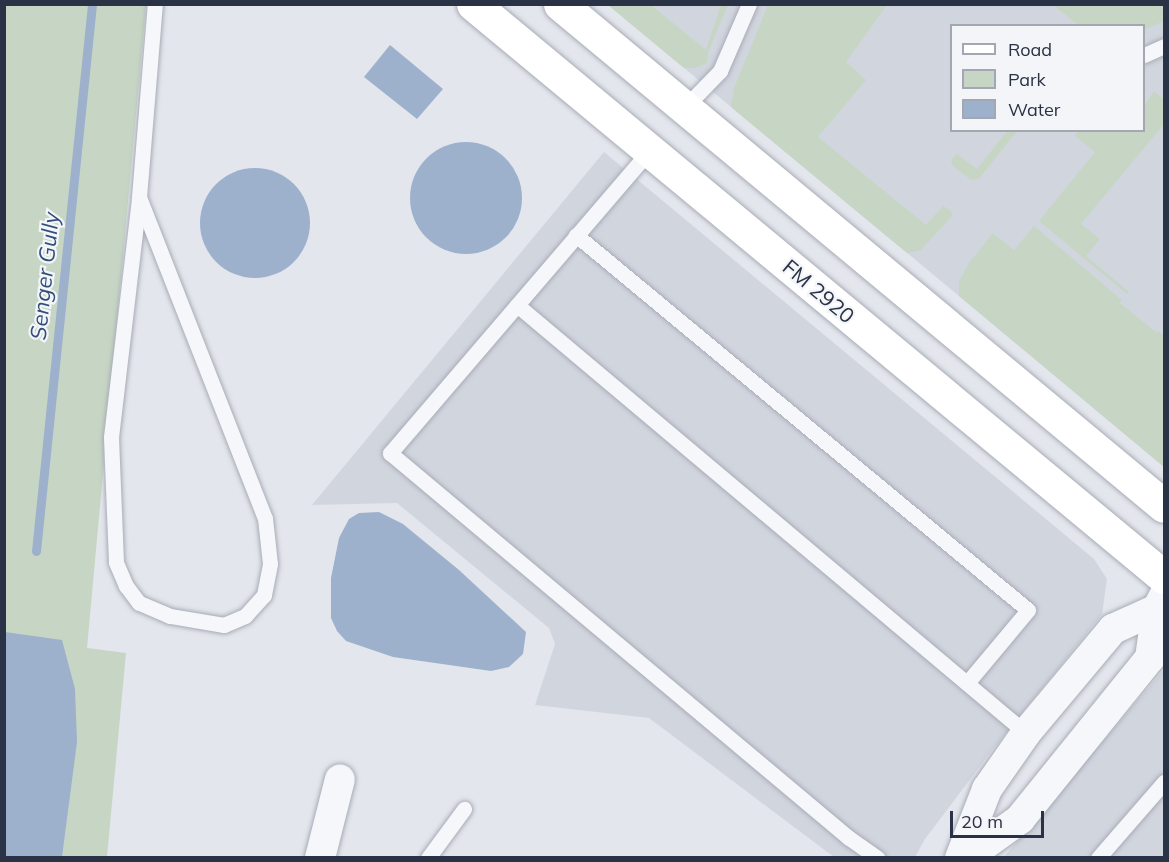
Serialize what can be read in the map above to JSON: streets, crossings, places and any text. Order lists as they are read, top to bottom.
{
  "streets": {
    "main road": ["FM 2920"]
  },
  "water": ["Senger Gully"],
  "legend": ["Road", "Park", "Water"],
  "scale_bar": "20 m"
}
